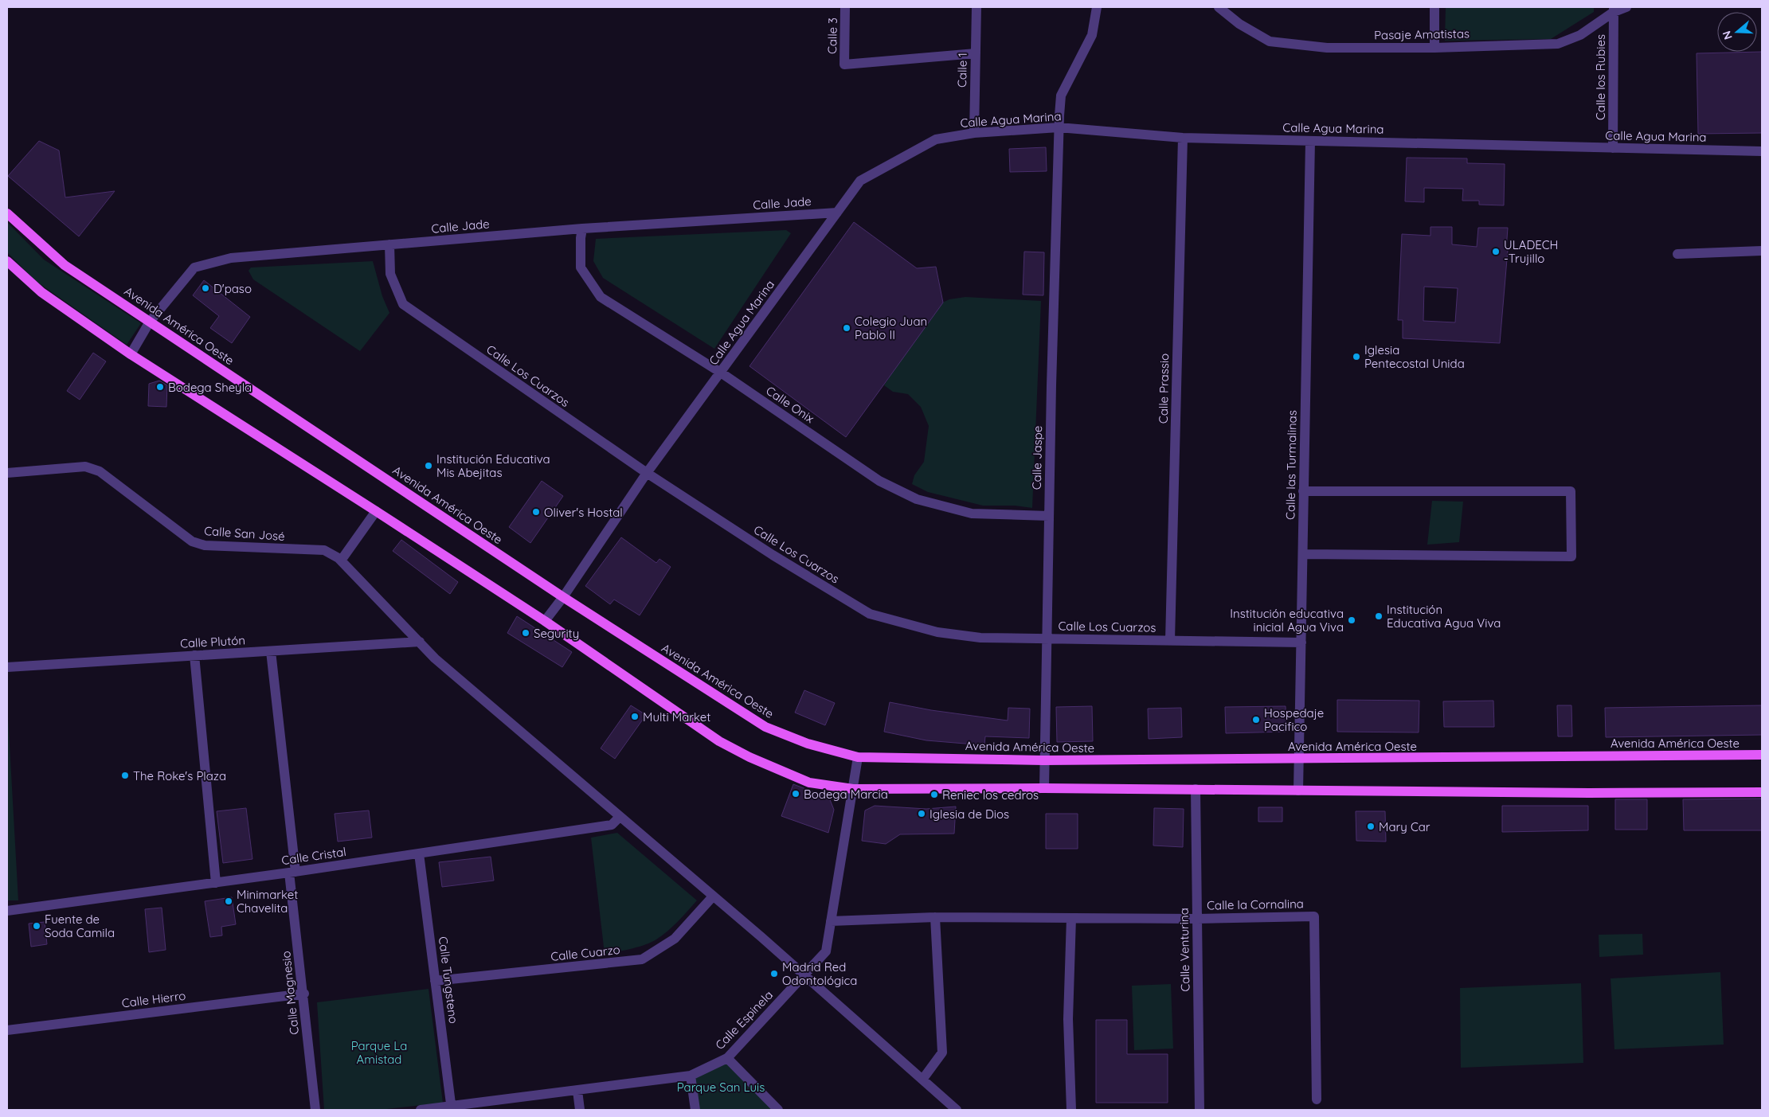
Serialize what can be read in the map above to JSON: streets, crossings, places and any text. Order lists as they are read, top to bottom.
{
  "streets": {
    "main road": ["Avenida América Oeste"],
    "street": [
      "Pasaje Amatistas",
      "Calle 3",
      "Calle 1",
      "Calle los Rubies",
      "Calle Agua Marina",
      "Calle Jade",
      "Calle Los Cuarzos",
      "Calle Prassio",
      "Calle Onix",
      "Calle Jaspe",
      "Calle las Turmalinas",
      "Calle San José",
      "Calle Plutón",
      "Calle Cristal",
      "Calle la Cornalina",
      "Calle Venturina",
      "Calle Cuarzo",
      "Calle Tungsteno",
      "Calle Magnesio",
      "Calle Hierro",
      "Calle Espinela"
    ]
  },
  "crossings": [
    ["Pasaje Amatistas", "Calle los Rubies"],
    ["Calle 3", "Calle 1"],
    ["Calle 1", "Calle Agua Marina"],
    ["Calle los Rubies", "Calle Agua Marina"],
    ["Calle Agua Marina", "Calle Jade"],
    ["Calle Agua Marina", "Avenida América Oeste"],
    ["Calle Agua Marina", "Calle Los Cuarzos"],
    ["Calle Agua Marina", "Calle Prassio"],
    ["Calle Agua Marina", "Calle Onix"],
    ["Calle Agua Marina", "Calle Jaspe"],
    ["Calle Agua Marina", "Calle las Turmalinas"],
    ["Calle Jade", "Avenida América Oeste"],
    ["Calle Jade", "Calle Los Cuarzos"],
    ["Calle Jade", "Calle Onix"],
    ["Avenida América Oeste", "Calle Jaspe"],
    ["Avenida América Oeste", "Calle las Turmalinas"],
    ["Avenida América Oeste", "Calle Espinela"],
    ["Calle Los Cuarzos", "Calle Prassio"],
    ["Calle Los Cuarzos", "Calle Jaspe"],
    ["Calle Los Cuarzos", "Calle las Turmalinas"],
    ["Calle Onix", "Calle Jaspe"],
    ["Calle San José", "Calle Plutón"],
    ["Calle San José", "Calle Cristal"],
    ["Calle San José", "Calle Cuarzo"],
    ["Calle San José", "Calle Espinela"],
    ["Calle Plutón", "Calle Magnesio"],
    ["Calle Cristal", "Calle Tungsteno"],
    ["Calle Cristal", "Calle Magnesio"],
    ["Calle la Cornalina", "Calle Venturina"],
    ["Calle la Cornalina", "Calle Espinela"],
    ["Calle Cuarzo", "Calle Tungsteno"],
    ["Calle Tungsteno", "Calle Espinela"],
    ["Calle Magnesio", "Calle Hierro"]
  ],
  "parks": ["Parque La Amistad", "Parque San Luis"],
  "places": [
    "ULADECH -Trujillo",
    "D'paso",
    "Colegio Juan Pablo II",
    "Iglesia Pentecostal Unida",
    "Bodega Sheyla",
    "Institución Educativa Mis Abejitas",
    "Oliver's Hostal",
    "Institución Educativa Agua Viva",
    "Institución educativa inicial Agua Viva",
    "Segurity",
    "Multi Market",
    "Hospedaje Pacifico",
    "The Roke's Plaza",
    "Bodega Marcia",
    "Reniec los cedros",
    "Iglesia de Dios",
    "Mary Car",
    "Minimarket Chavelita",
    "Fuente de Soda Camila",
    "Madrid Red Odontológica"
  ],
  "north": "left"
}
